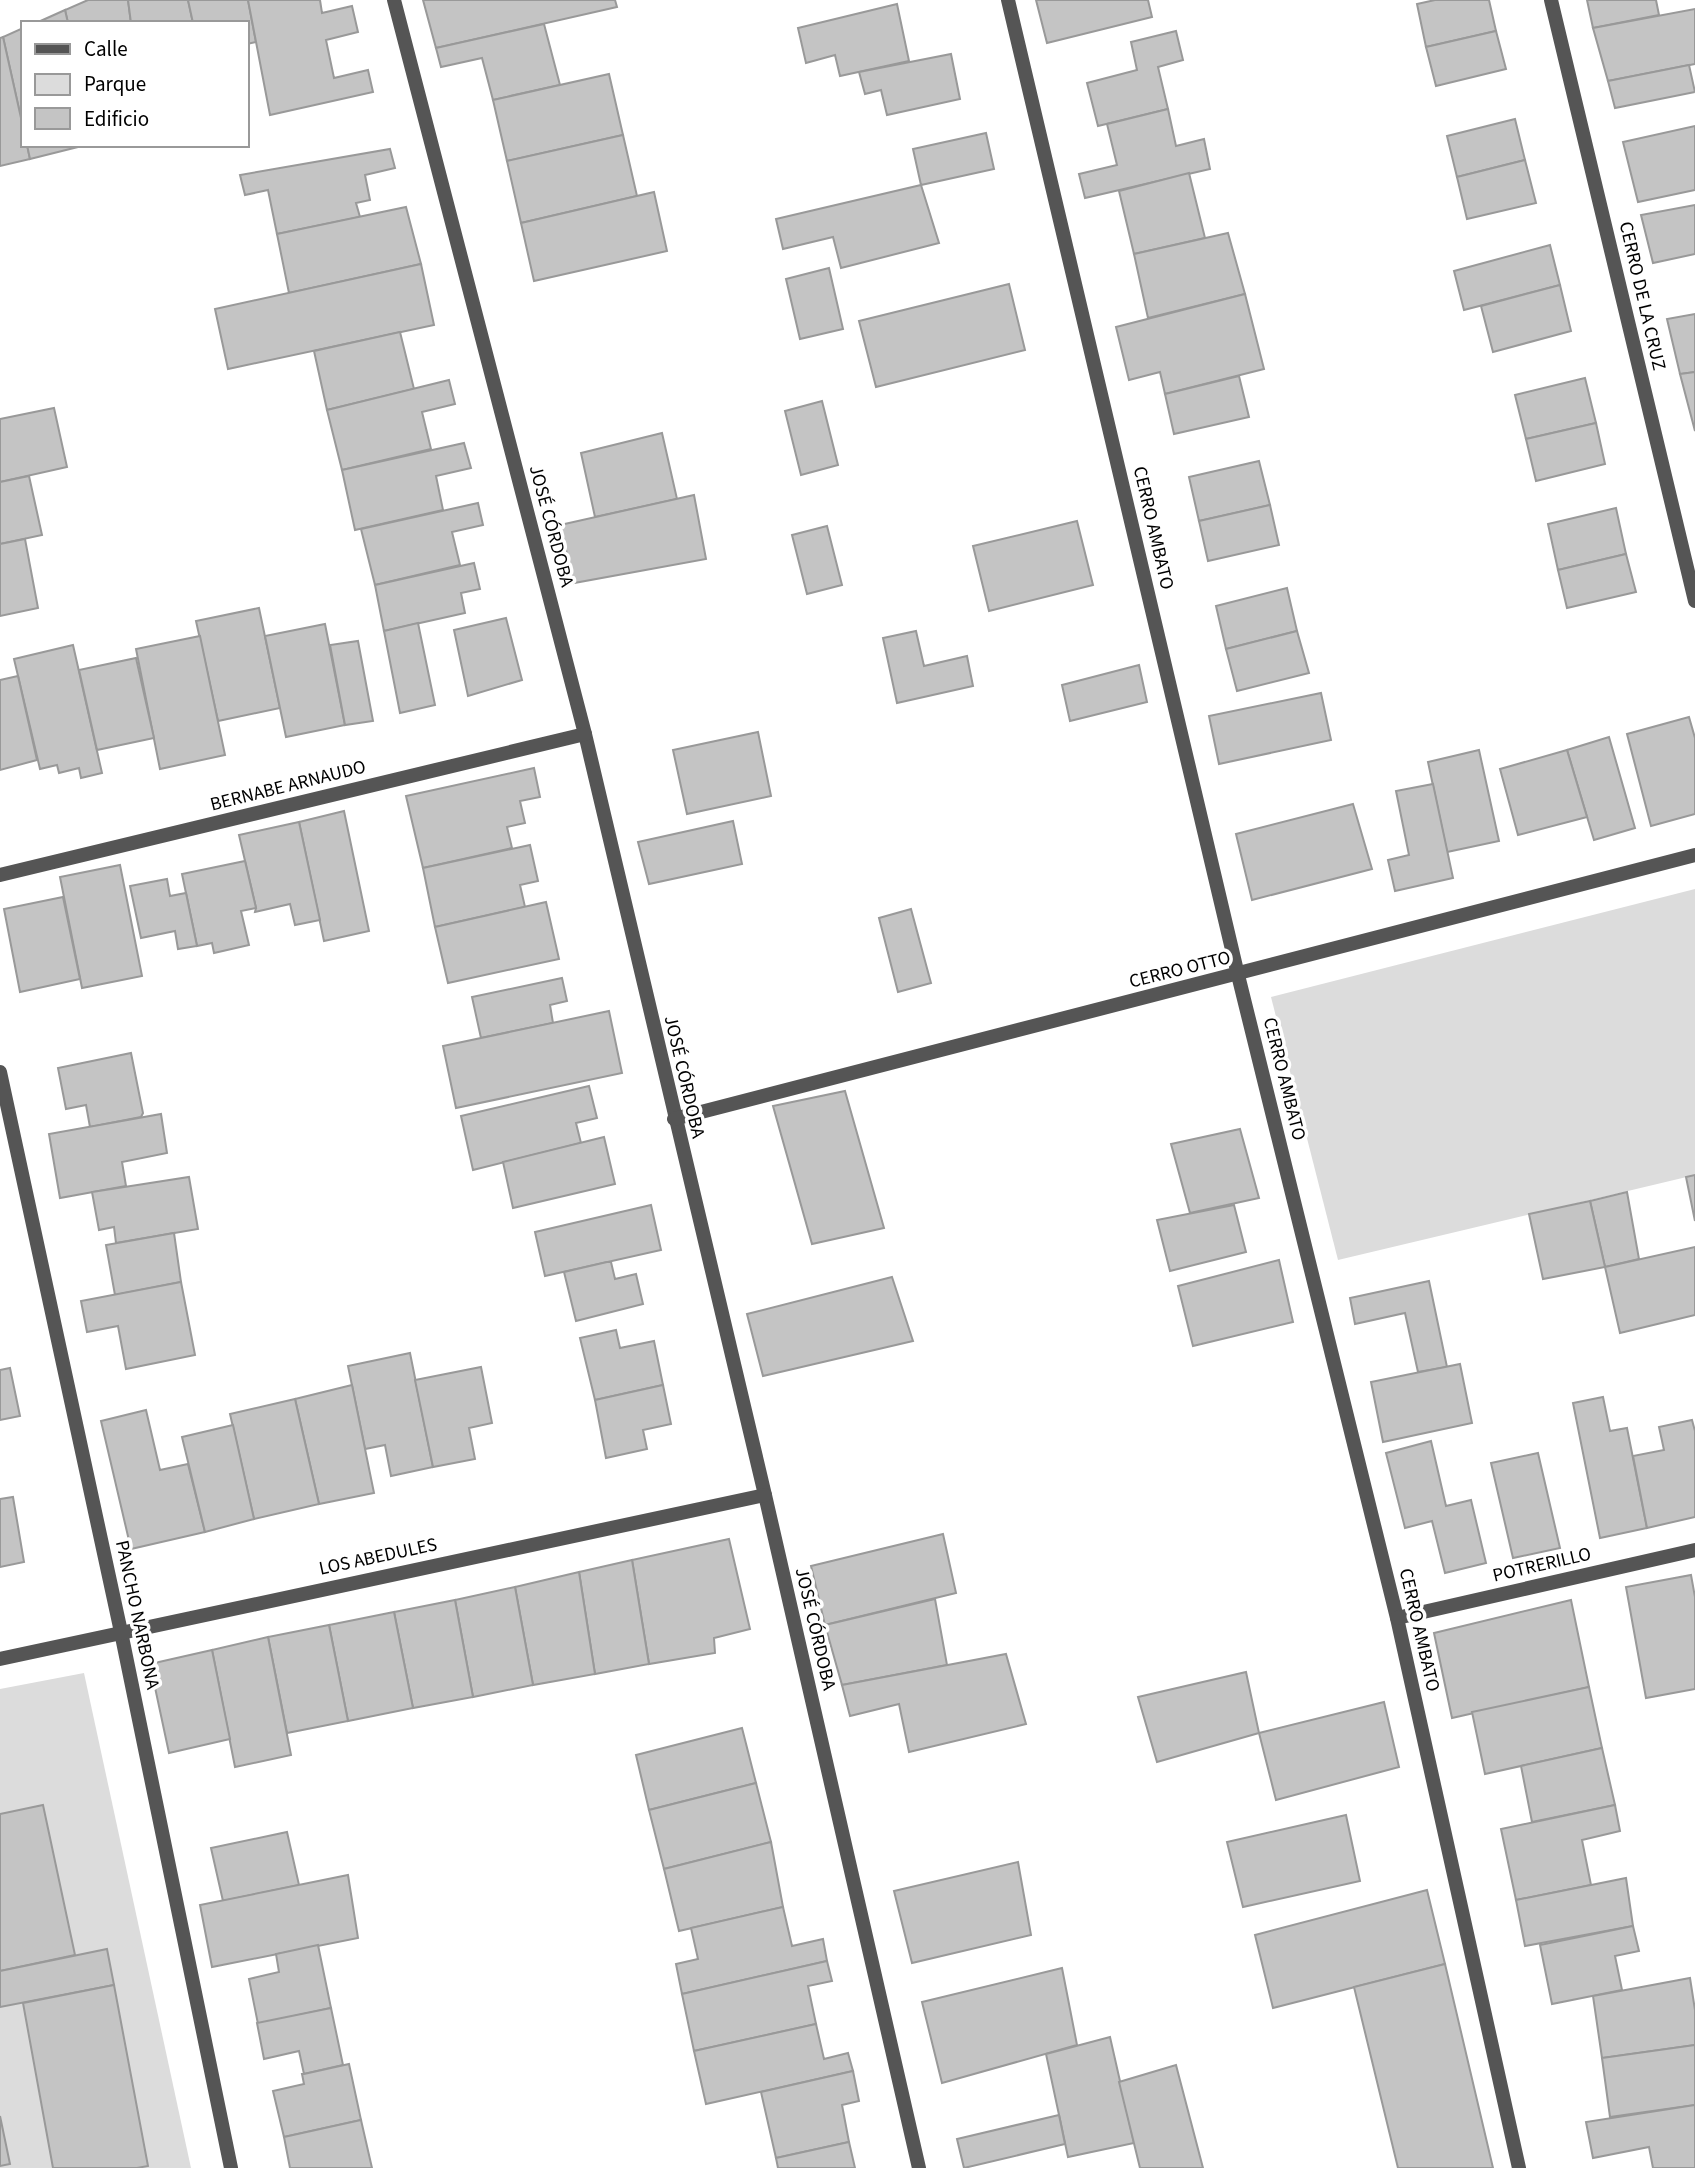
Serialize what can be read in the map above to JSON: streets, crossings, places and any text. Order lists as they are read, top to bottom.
{
  "streets": {
    "street": [
      "CERRO DE LA CRUZ",
      "JOSÉ CÓRDOBA",
      "CERRO AMBATO",
      "BERNABE ARNAUDO",
      "CERRO OTTO",
      "LOS ABEDULES",
      "POTRERILLO",
      "PANCHO NARBONA"
    ]
  },
  "crossings": [
    ["JOSÉ CÓRDOBA", "BERNABE ARNAUDO"],
    ["JOSÉ CÓRDOBA", "CERRO OTTO"],
    ["JOSÉ CÓRDOBA", "LOS ABEDULES"],
    ["CERRO AMBATO", "CERRO OTTO"],
    ["CERRO AMBATO", "POTRERILLO"],
    ["LOS ABEDULES", "PANCHO NARBONA"]
  ],
  "legend": ["Calle", "Parque", "Edificio"]
}
